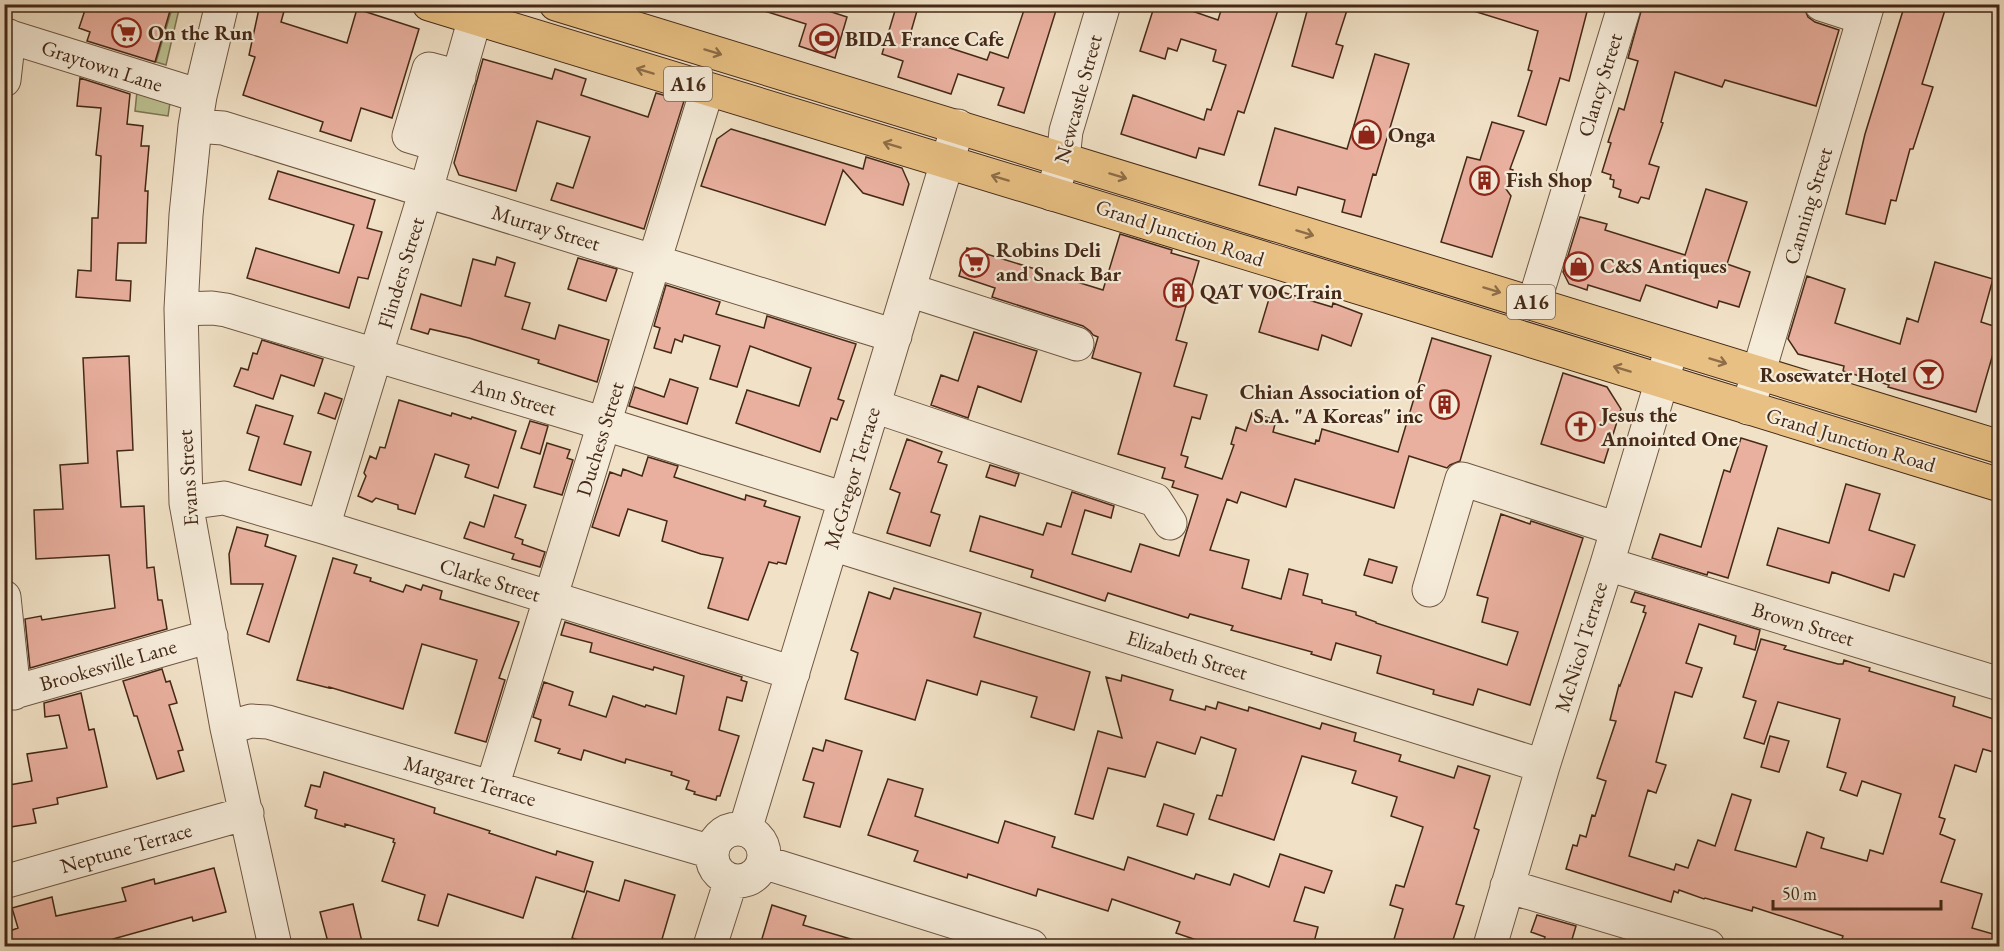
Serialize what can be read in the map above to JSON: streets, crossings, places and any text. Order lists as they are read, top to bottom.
{
  "streets": {
    "highway": ["A16", "Grand Junction Road"],
    "street": [
      "Graytown Lane",
      "Clancy Street",
      "Newcastle Street",
      "Canning Street",
      "Murray Street",
      "Flinders Street",
      "Ann Street",
      "Duchess Street",
      "Evans Street",
      "McGregor Terrace",
      "Clarke Street",
      "Brown Street",
      "McNicol Terrace",
      "Elizabeth Street",
      "Brookesville Lane",
      "Margaret Terrace",
      "Neptune Terrace"
    ]
  },
  "crossings": [
    ["Graytown Lane", "Murray Street"],
    ["Graytown Lane", "Evans Street"],
    ["Clancy Street", "Grand Junction Road"],
    ["Newcastle Street", "Grand Junction Road"],
    ["Canning Street", "Grand Junction Road"],
    ["Murray Street", "Flinders Street"],
    ["Murray Street", "Duchess Street"],
    ["Murray Street", "Evans Street"],
    ["Murray Street", "McGregor Terrace"],
    ["Grand Junction Road", "Flinders Street"],
    ["Grand Junction Road", "Duchess Street"],
    ["Grand Junction Road", "McGregor Terrace"],
    ["Grand Junction Road", "McNicol Terrace"],
    ["Flinders Street", "Ann Street"],
    ["Flinders Street", "Clarke Street"],
    ["Ann Street", "Duchess Street"],
    ["Ann Street", "Evans Street"],
    ["Ann Street", "McGregor Terrace"],
    ["Duchess Street", "Clarke Street"],
    ["Duchess Street", "Margaret Terrace"],
    ["Evans Street", "Clarke Street"],
    ["Evans Street", "Brookesville Lane"],
    ["Evans Street", "Margaret Terrace"],
    ["Evans Street", "Neptune Terrace"],
    ["McGregor Terrace", "Clarke Street"],
    ["McGregor Terrace", "Elizabeth Street"],
    ["McGregor Terrace", "Margaret Terrace"],
    ["Brown Street", "McNicol Terrace"],
    ["McNicol Terrace", "Elizabeth Street"]
  ],
  "places": {
    "supermarket": ["On the Run", "Robins Deli and Snack Bar"],
    "sports": ["BIDA France Cafe"],
    "shop": ["Onga", "C&S Antiques"],
    "building": ["Fish Shop", "QAT VOCTrain", "Chian Association of S.A. \"A Koreas\" inc"],
    "bar": ["Rosewater Hotel"],
    "church": ["Jesus the Annointed One"]
  },
  "scale_bar": "50 m"
}
